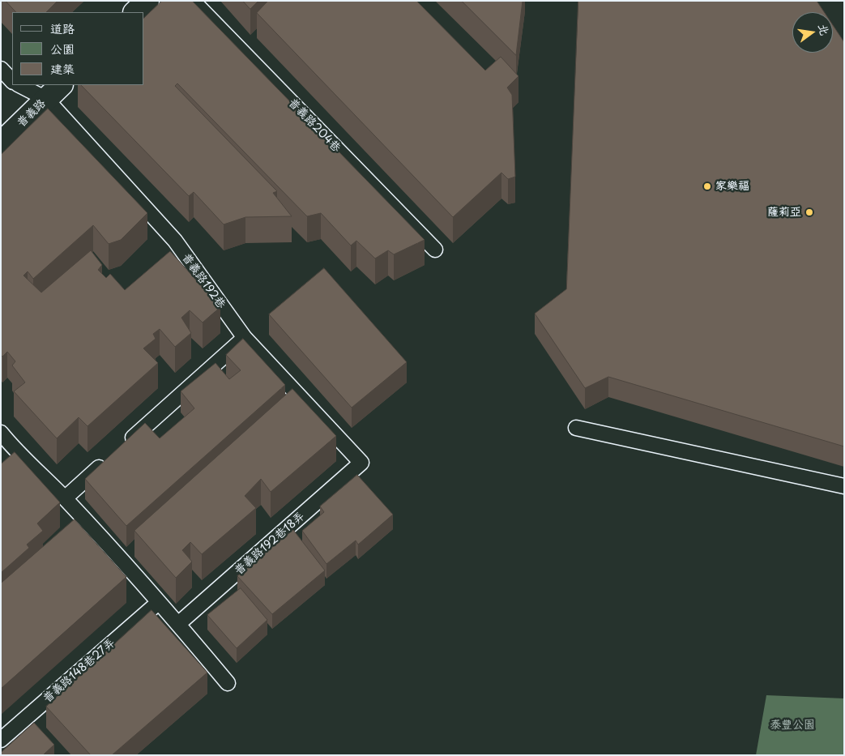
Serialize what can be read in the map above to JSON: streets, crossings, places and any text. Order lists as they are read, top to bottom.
{
  "streets": {
    "street": ["普義路"],
    "lane": [
      "普義路204巷",
      "普義路192巷",
      "普義路192巷18弄",
      "普義路148巷27弄"
    ]
  },
  "crossings": [
    ["普義路", "普義路192巷"],
    ["普義路192巷", "普義路192巷18弄"]
  ],
  "parks": ["泰豐公園"],
  "places": ["家樂福", "薩莉亞"],
  "legend": ["道路", "公園", "建築"],
  "north": "right"
}
